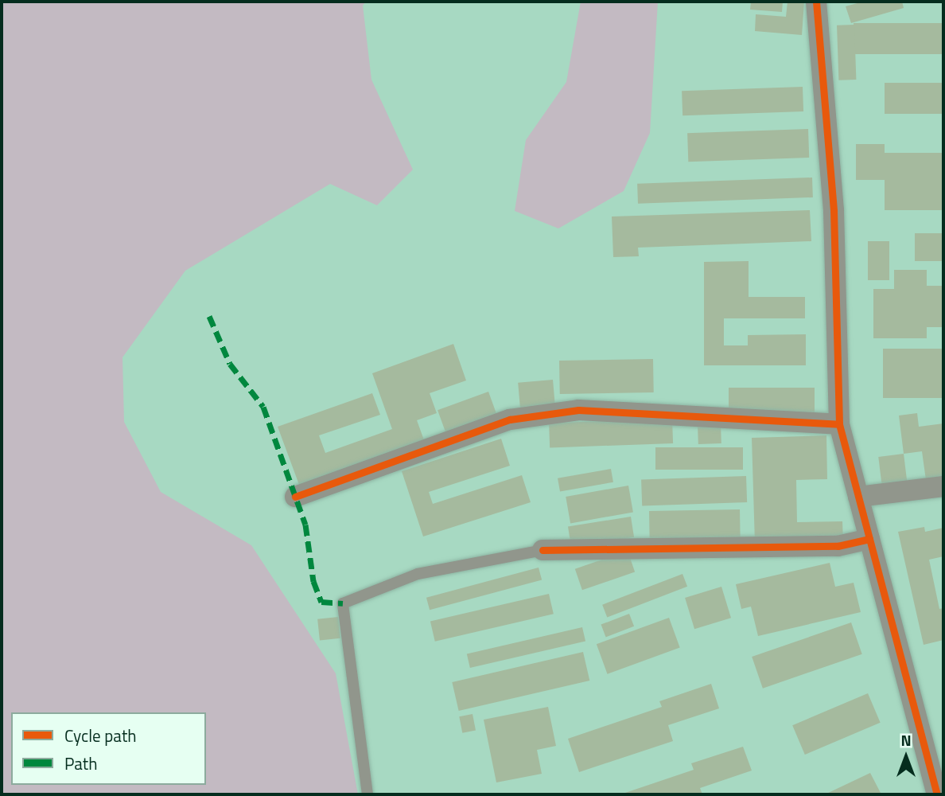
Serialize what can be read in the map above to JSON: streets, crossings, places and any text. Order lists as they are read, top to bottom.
{
  "legend": ["Cycle path", "Path"],
  "north": "top"
}
